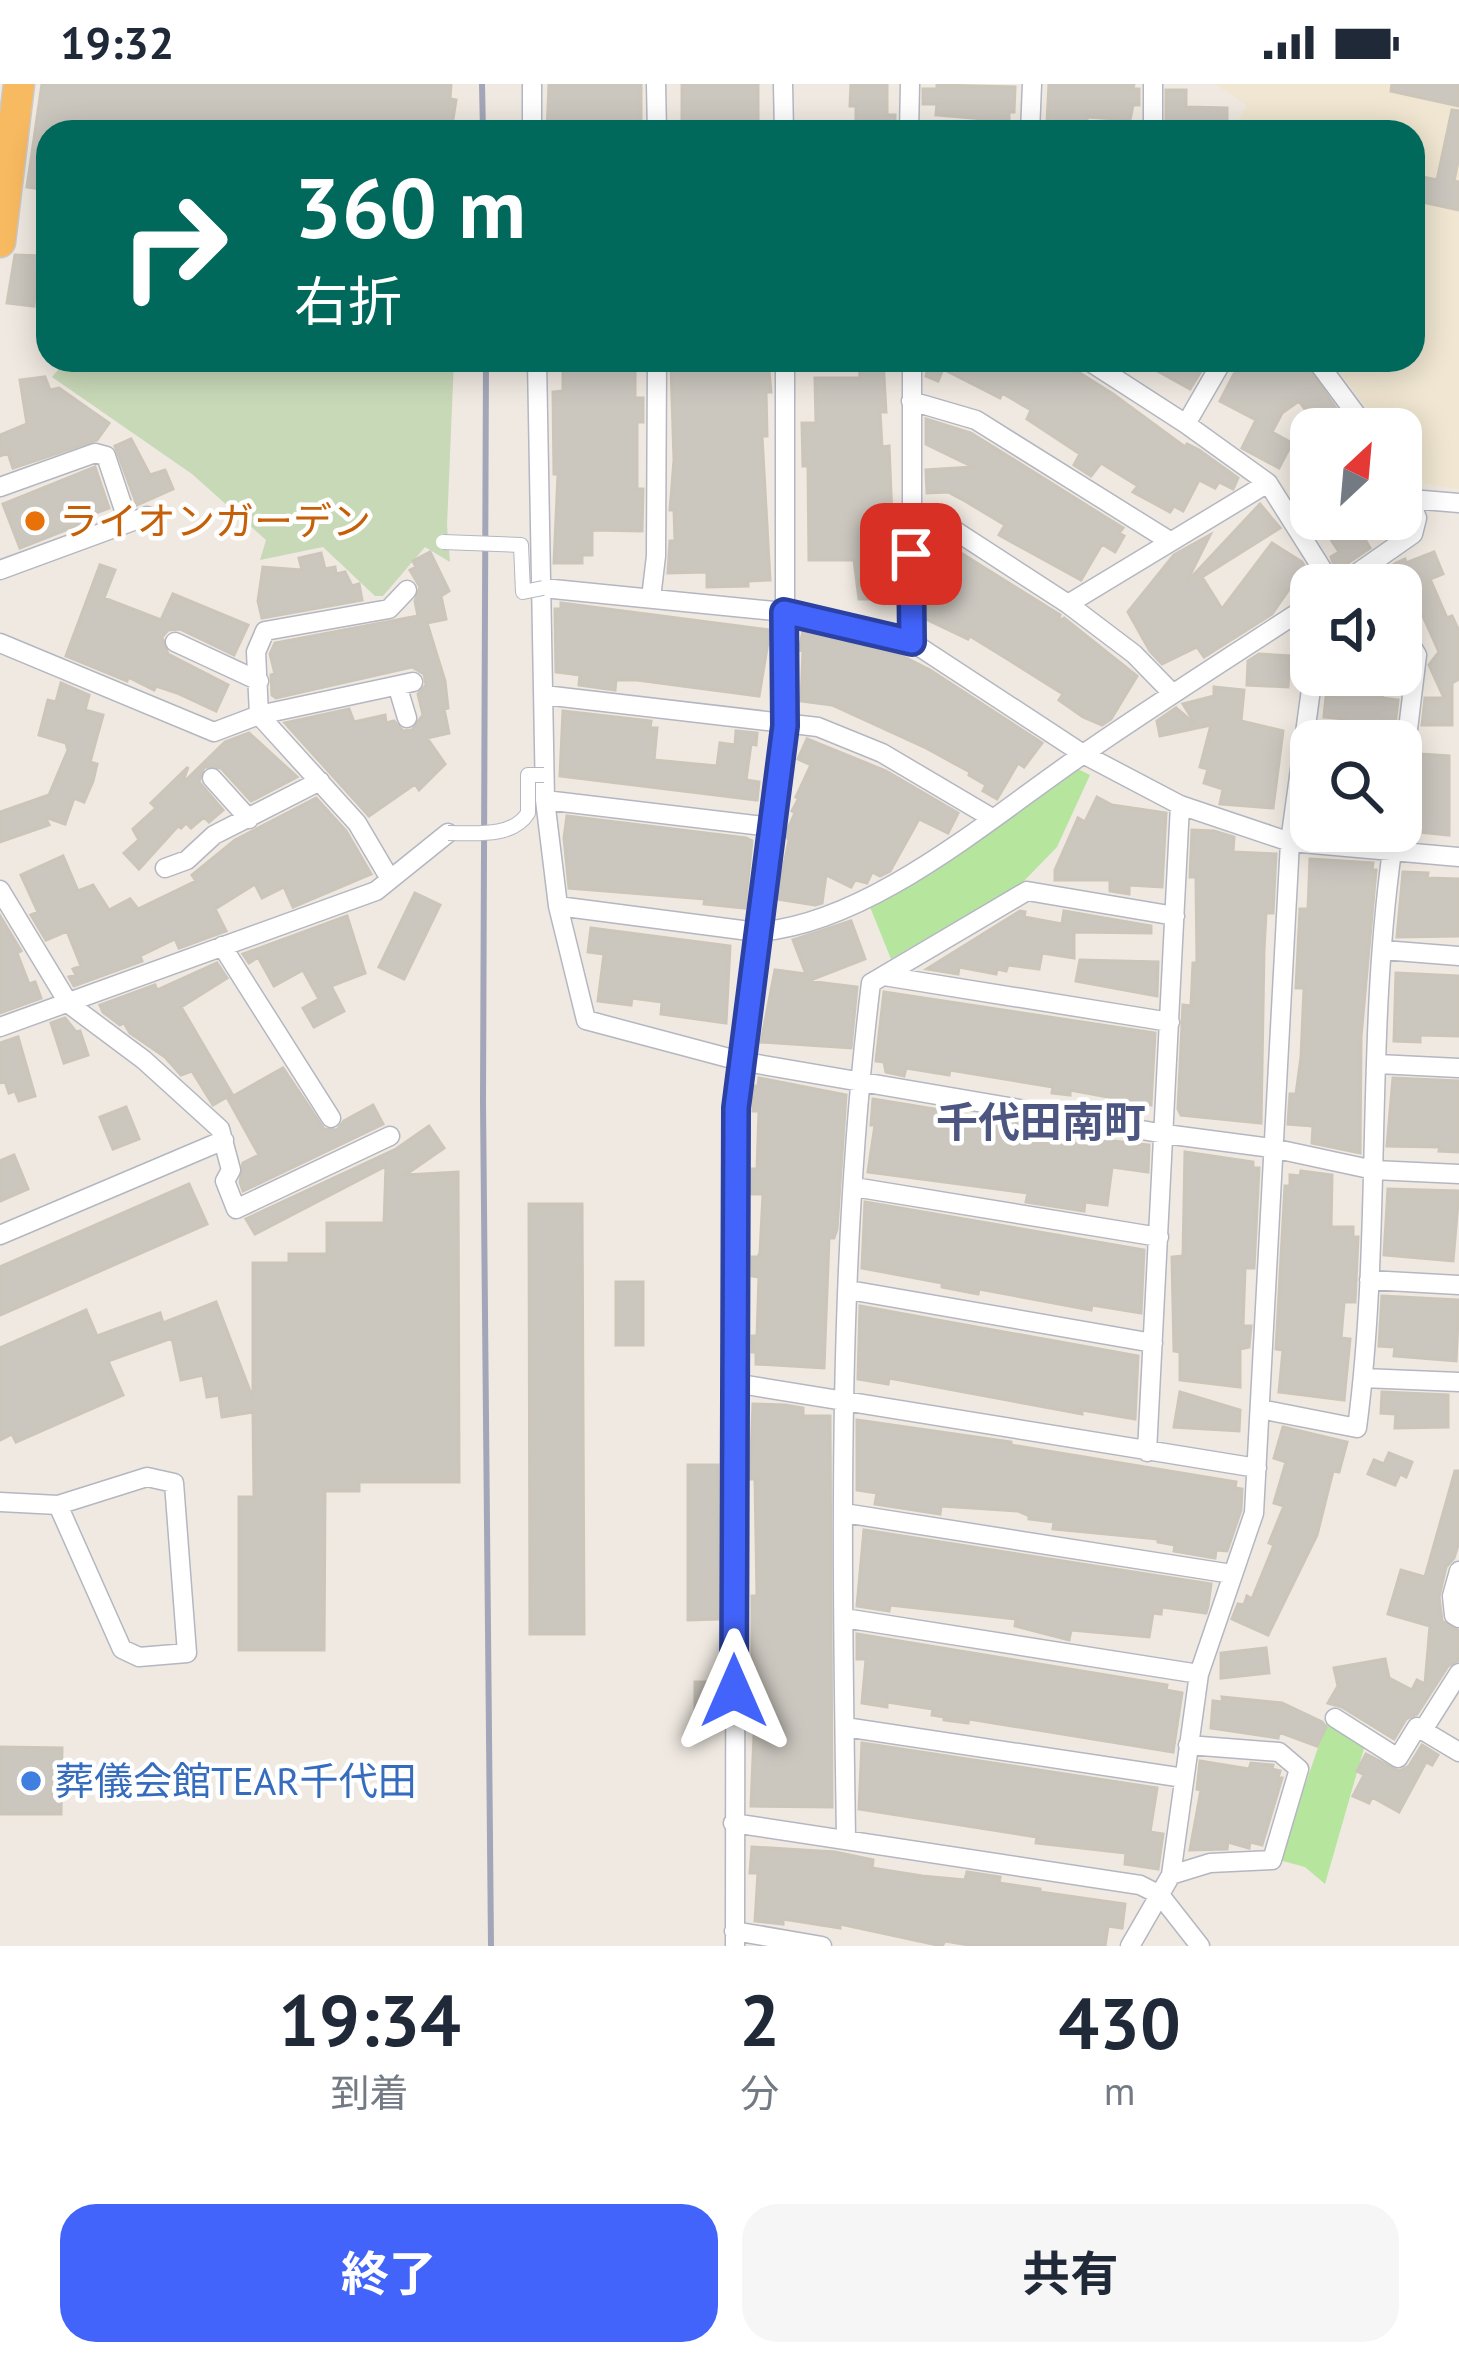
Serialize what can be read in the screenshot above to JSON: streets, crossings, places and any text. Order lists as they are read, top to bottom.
{
  "districts": ["千代田南町"],
  "places": ["ライオンガーデン", "葬儀会館TEAR千代田"],
  "north": "top right",
  "page": {
    "status": "19:32",
    "turn": ["360 m", "右折"],
    "eta": [
      "19:34",
      "到着",
      "2",
      "分",
      "430",
      "m"
    ],
    "buttons": ["終了", "共有"]
  }
}
